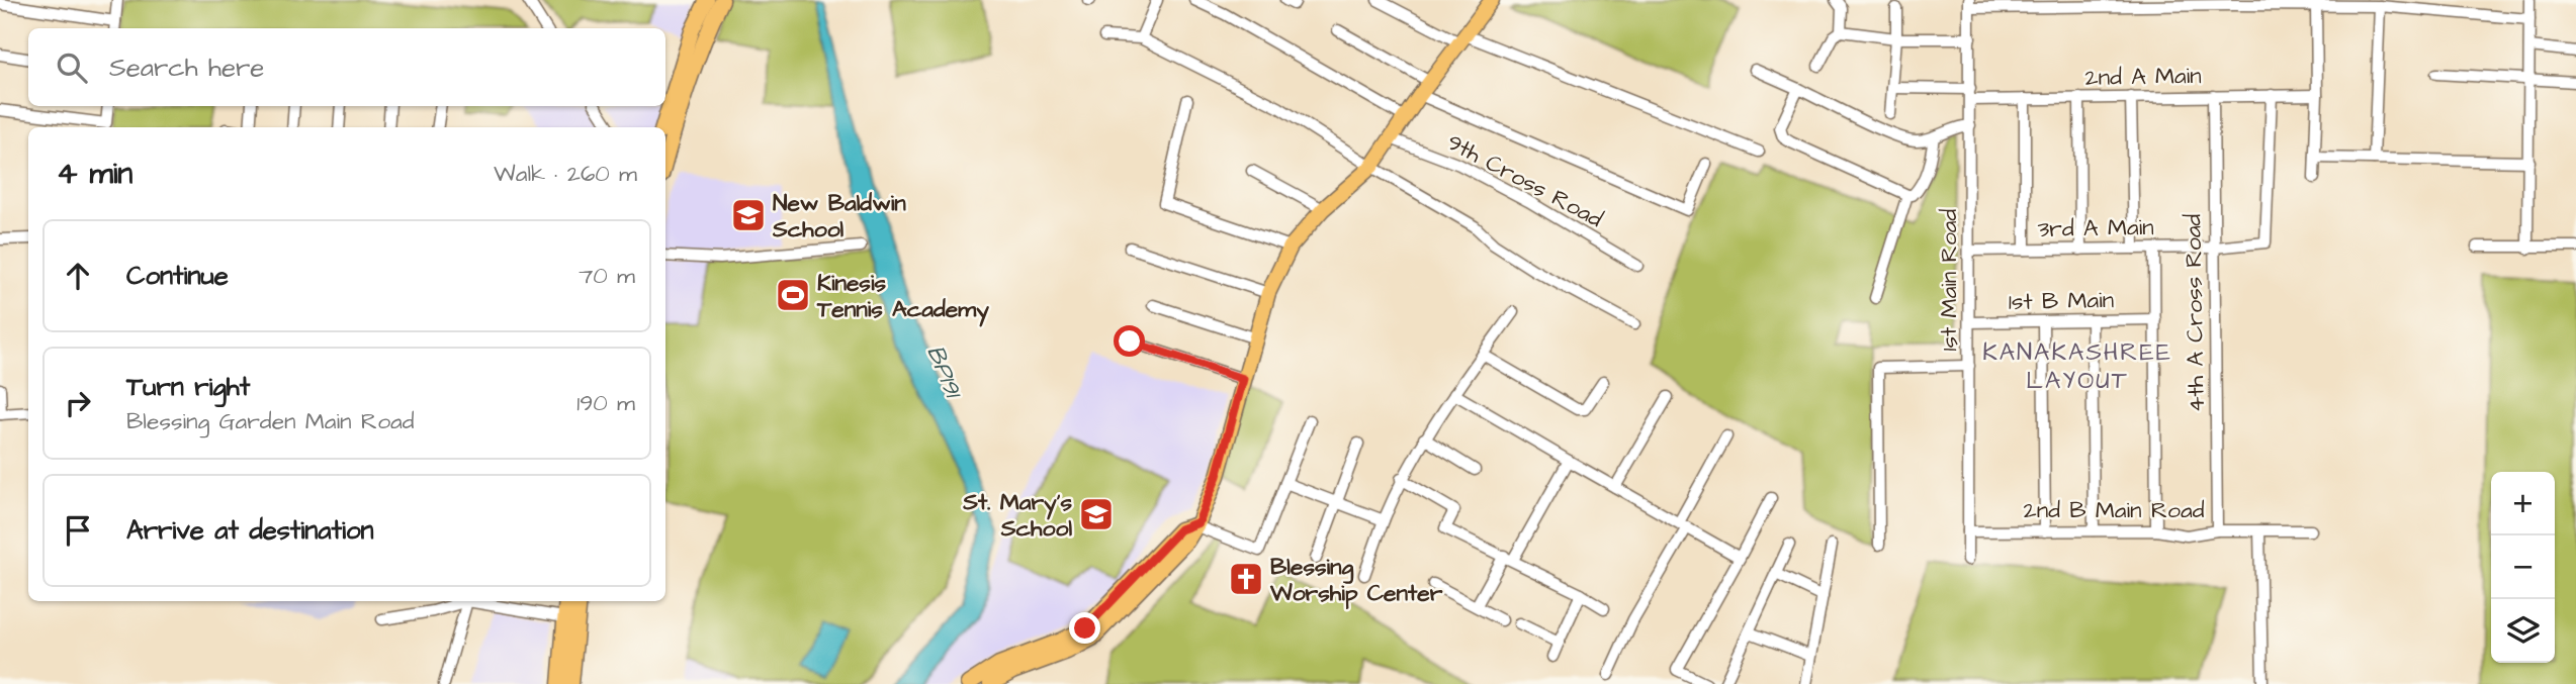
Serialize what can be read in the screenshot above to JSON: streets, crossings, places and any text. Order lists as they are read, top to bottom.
{
  "streets": {
    "street": [
      "2nd A Main",
      "9th Cross Road",
      "3rd A Main",
      "1st Main Road",
      "1st B Main",
      "4th A Cross Road",
      "2nd B Main Road"
    ]
  },
  "crossings": [
    ["2nd A Main", "3rd A Main"],
    ["2nd A Main", "1st Main Road"],
    ["2nd A Main", "4th A Cross Road"],
    ["3rd A Main", "1st Main Road"],
    ["3rd A Main", "4th A Cross Road"],
    ["1st Main Road", "1st B Main"],
    ["1st Main Road", "2nd B Main Road"],
    ["4th A Cross Road", "2nd B Main Road"]
  ],
  "districts": ["KANAKASHREE LAYOUT"],
  "water": ["BP191"],
  "places": {
    "school or university": ["New Baldwin School", "St. Mary's School"],
    "sports": ["Kinesis Tennis Academy"],
    "church": ["Blessing Worship Center"]
  },
  "page": {
    "search": "Search here",
    "heading": ["4 min", "Walk · 260 m"],
    "list": [
      ["Continue", "70 m"],
      ["Turn right", "Blessing Garden Main Road", "190 m"],
      "Arrive at destination"
    ],
    "map_buttons": ["+", "−"]
  }
}
